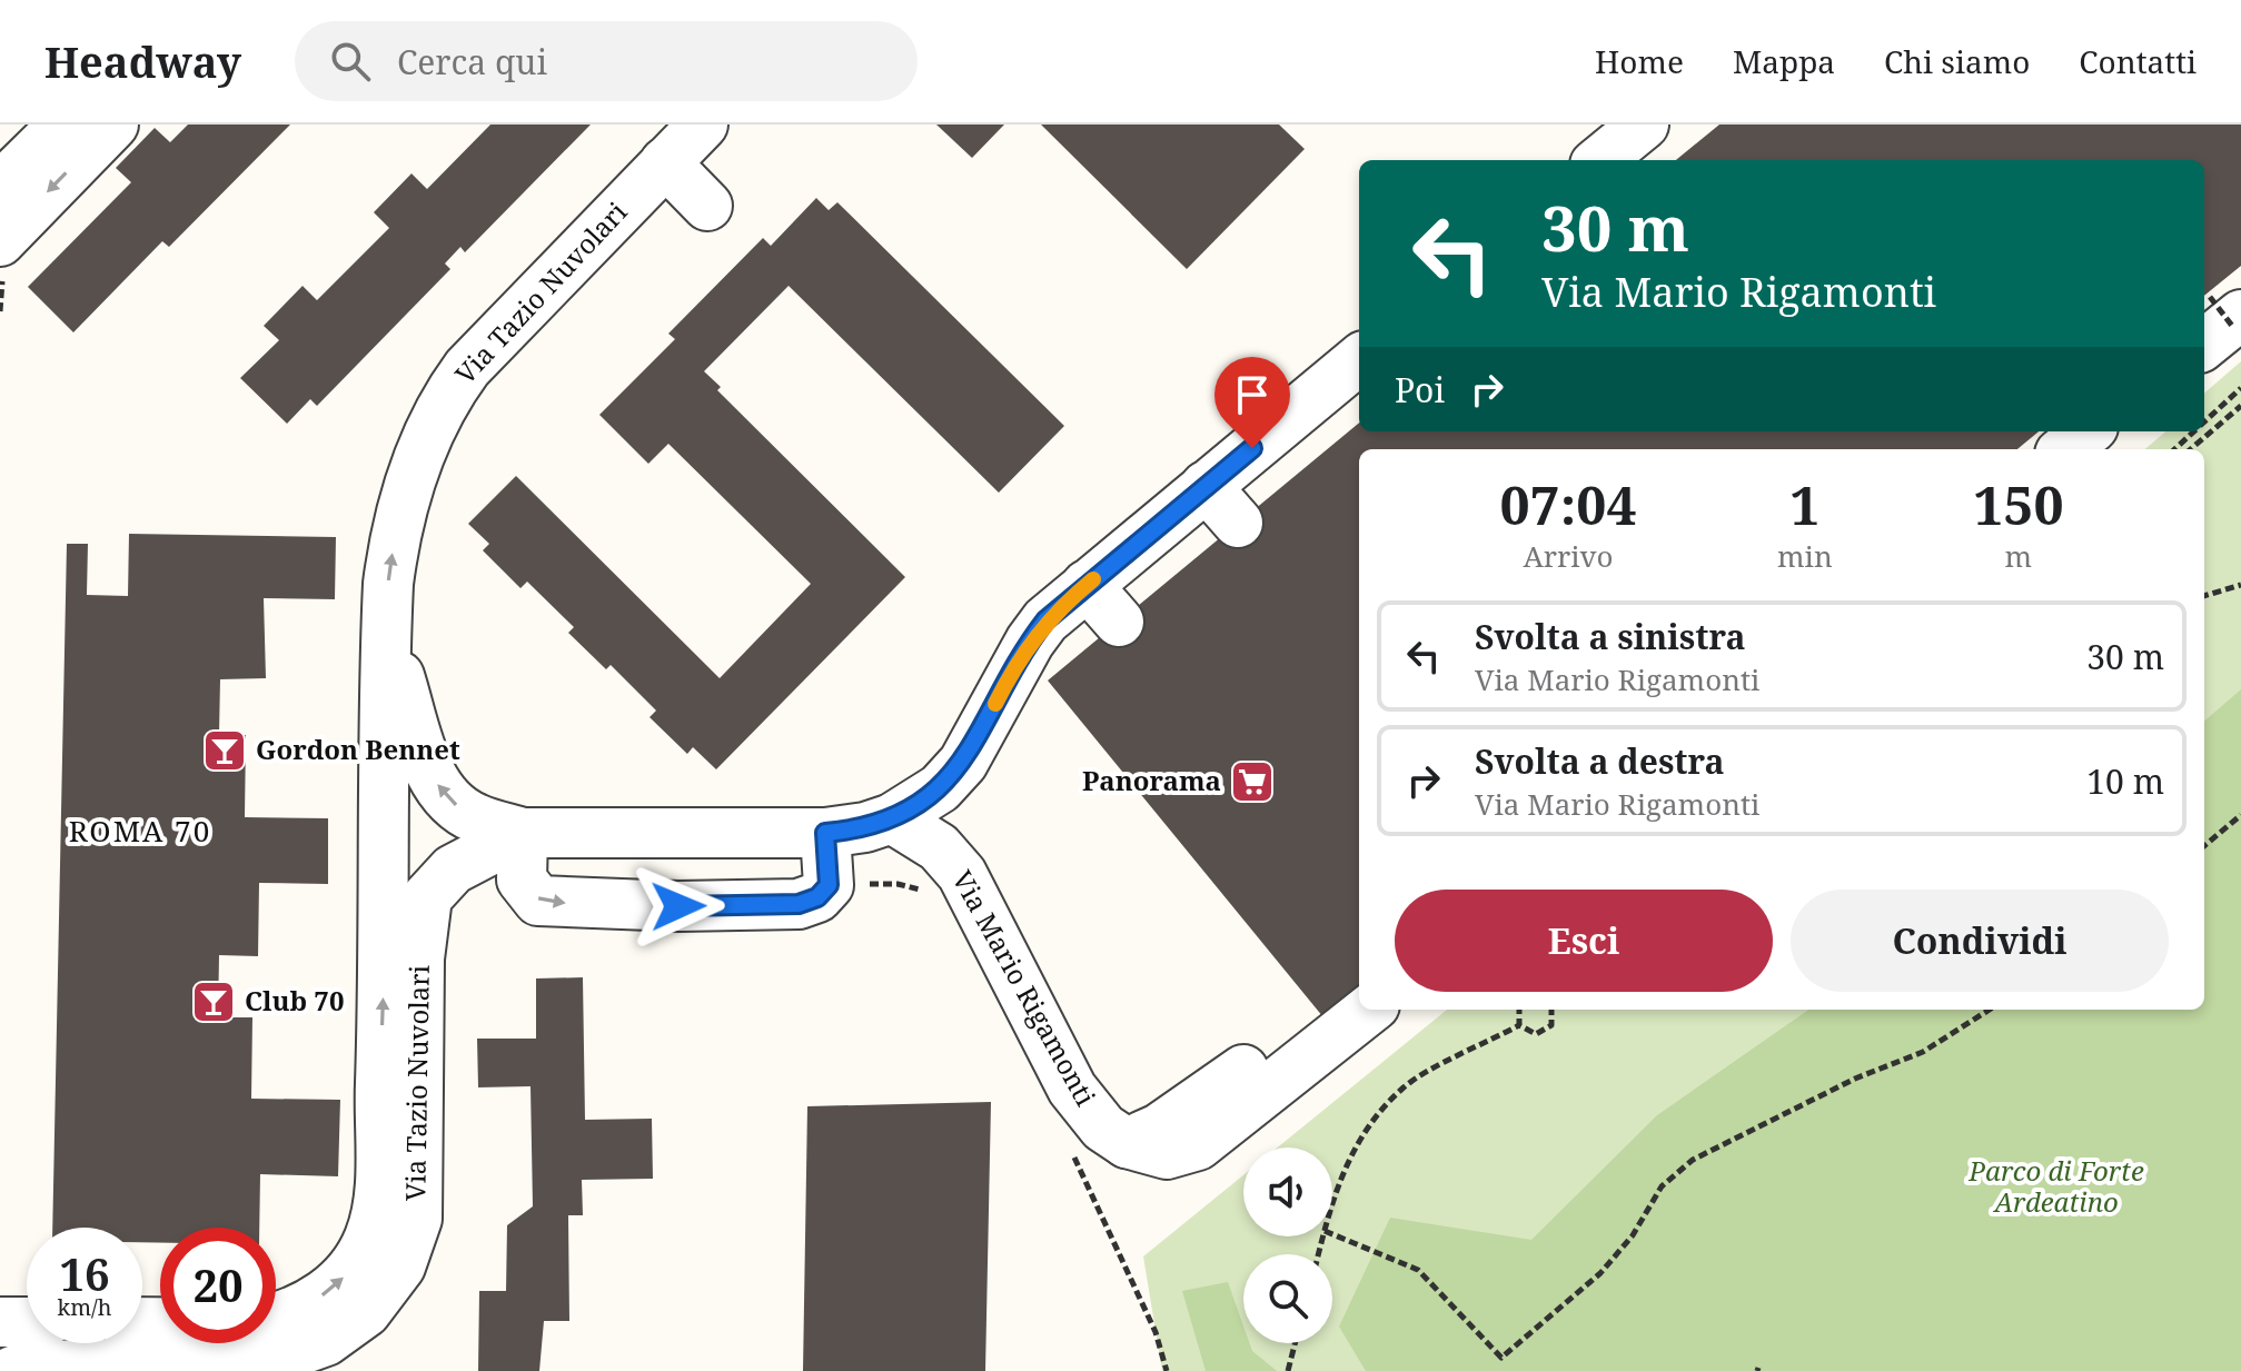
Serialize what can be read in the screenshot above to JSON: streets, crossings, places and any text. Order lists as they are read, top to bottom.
{
  "streets": {
    "street": ["Via Tazio Nuvolari", "Via Mario Rigamonti"]
  },
  "one_way": ["Via Tazio Nuvolari"],
  "districts": ["ROMA 70"],
  "parks": ["Parco di Forte Ardeatino"],
  "places": {
    "bar": ["Gordon Bennet", "Club 70"],
    "supermarket": ["Panorama"]
  },
  "page": {
    "header": "Headway",
    "search": "Cerca qui",
    "nav": [
      "Home",
      "Mappa",
      "Chi siamo",
      "Contatti"
    ],
    "turn": ["30 m", "Via Mario Rigamonti"],
    "then": "Poi",
    "eta": [
      "07:04",
      "Arrivo",
      "1",
      "min",
      "150",
      "m"
    ],
    "list": [
      {
        "name": "Svolta a sinistra",
        "note": "Via Mario Rigamonti",
        "value": "30 m"
      },
      {
        "name": "Svolta a destra",
        "note": "Via Mario Rigamonti",
        "value": "10 m"
      }
    ],
    "buttons": ["Esci", "Condividi"],
    "speed": "16 km/h",
    "limit": "20"
  }
}
